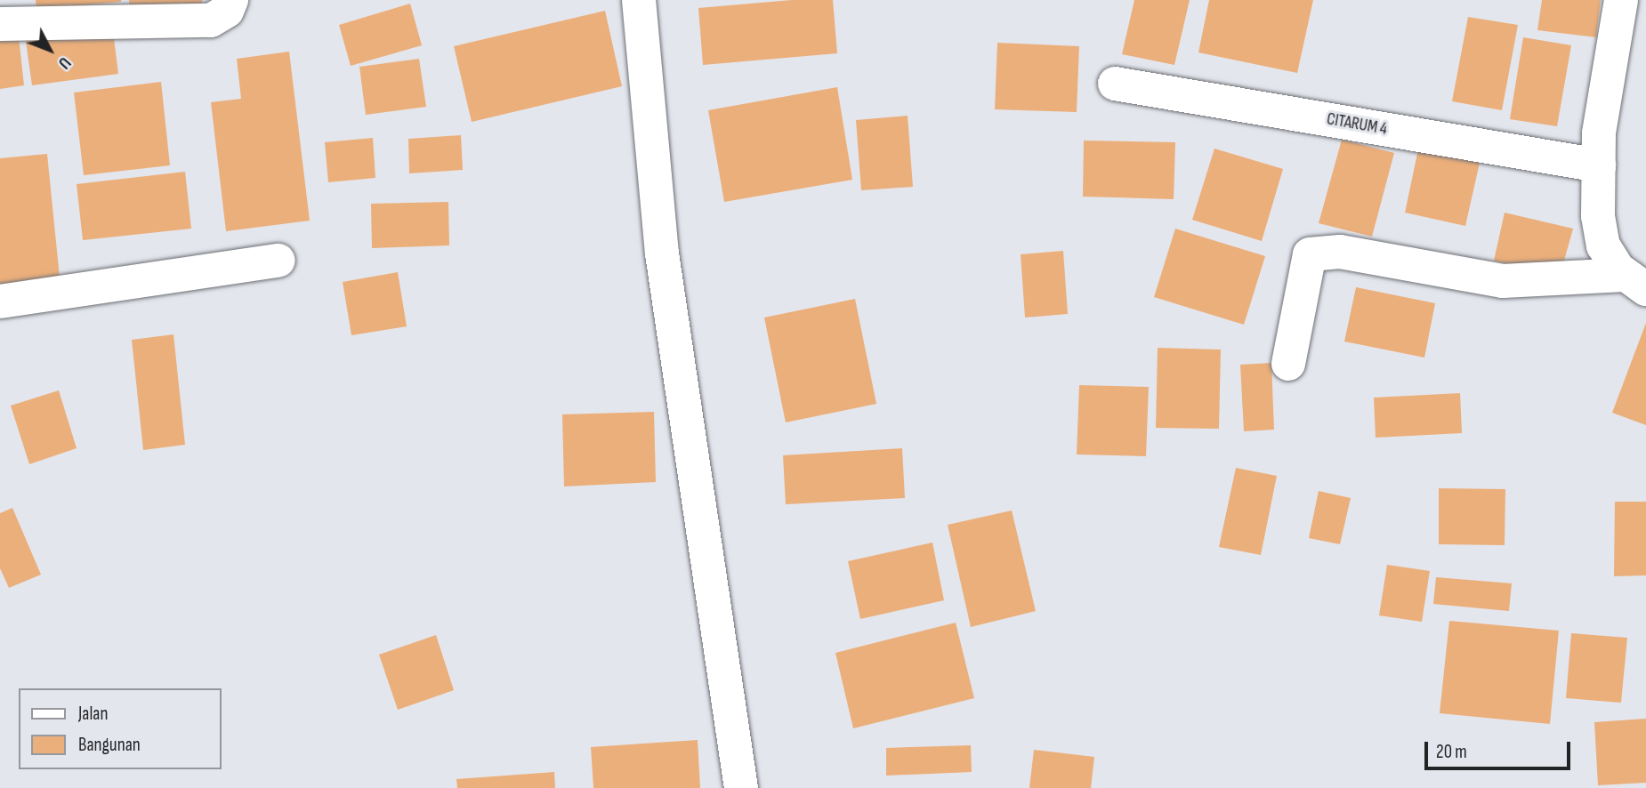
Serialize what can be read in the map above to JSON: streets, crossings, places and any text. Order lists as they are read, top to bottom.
{
  "streets": {
    "street": ["CITARUM 4"]
  },
  "legend": ["Jalan", "Bangunan"],
  "scale_bar": "20 m",
  "north": "bottom right"
}
